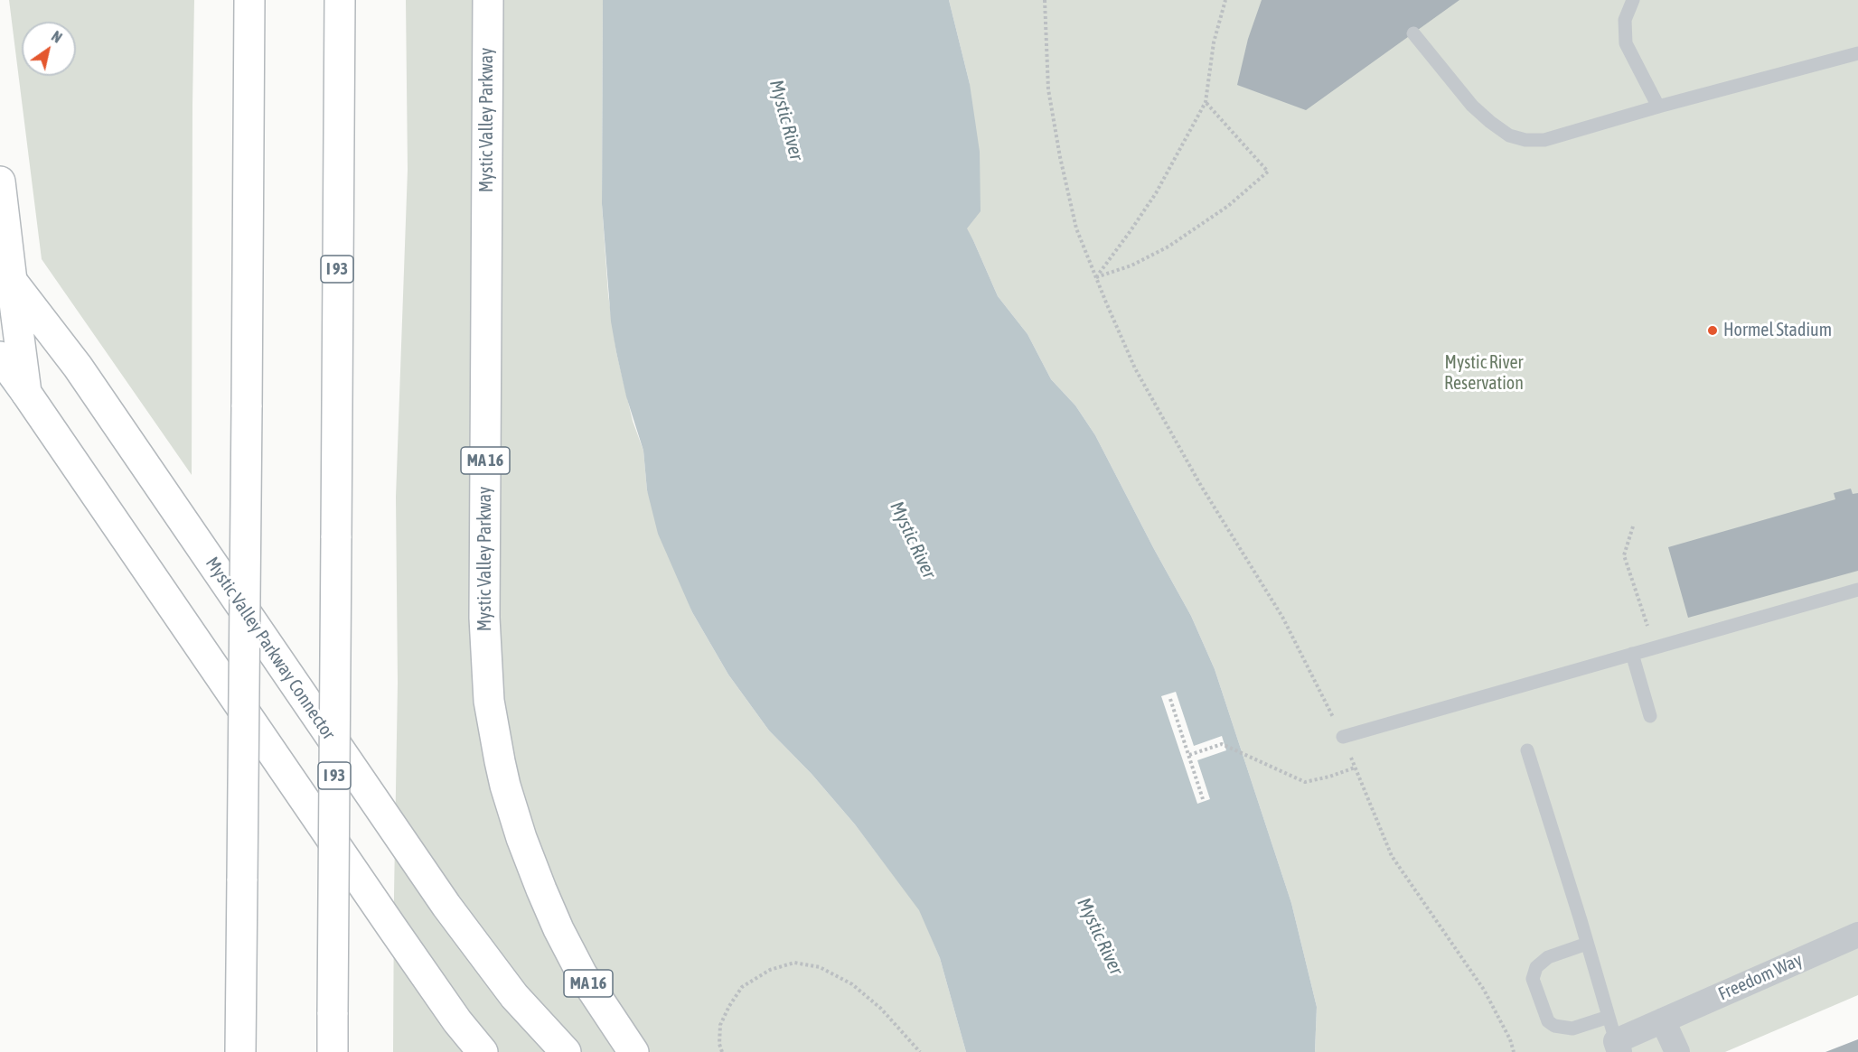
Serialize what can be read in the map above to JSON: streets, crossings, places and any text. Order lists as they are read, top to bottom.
{
  "streets": {
    "main road": [
      "Mystic Valley Parkway",
      "I 93",
      "MA 16",
      "Mystic Valley Parkway Connector"
    ],
    "street": ["Freedom Way"]
  },
  "water": ["Mystic River"],
  "parks": ["Mystic River Reservation"],
  "places": ["Hormel Stadium"],
  "north": "top right"
}
